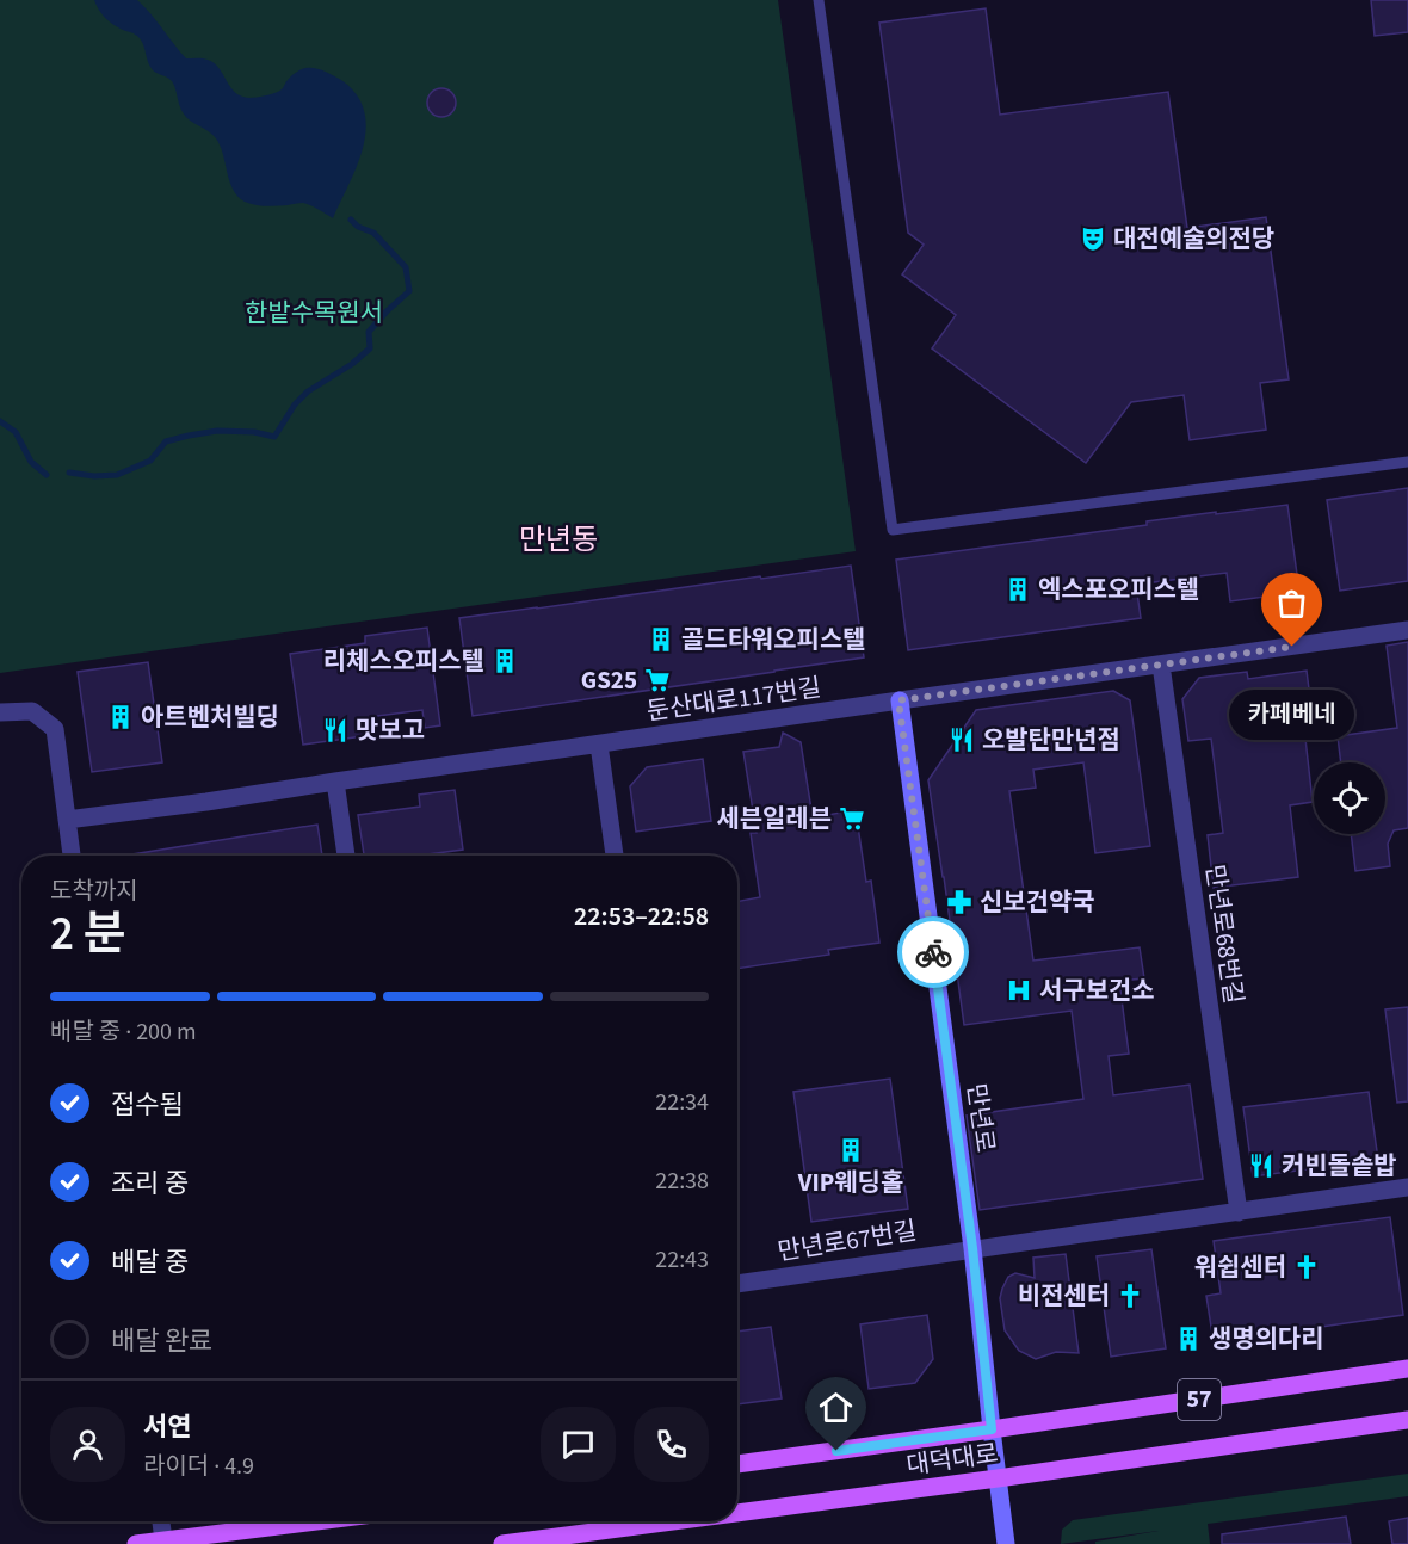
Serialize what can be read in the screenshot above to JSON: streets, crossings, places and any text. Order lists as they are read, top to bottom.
{
  "streets": {
    "main road": ["57", "대덕대로"],
    "street": [
      "둔산대로117번길",
      "만년로68번길",
      "만년로",
      "만년로67번길"
    ]
  },
  "crossings": [
    ["둔산대로117번길", "만년로68번길"],
    ["둔산대로117번길", "만년로"],
    ["만년로", "만년로67번길"],
    ["만년로", "대덕대로"]
  ],
  "districts": ["만년동"],
  "parks": ["한밭수목원서"],
  "places": {
    "theatre": ["대전예술의전당"],
    "building": [
      "엑스포오피스텔",
      "골드타워오피스텔",
      "리체스오피스텔",
      "아트벤처빌딩",
      "VIP웨딩홀",
      "생명의다리"
    ],
    "other": ["카페베네"],
    "supermarket": ["GS25", "세븐일레븐"],
    "restaurant": ["맛보고", "오발탄만년점", "커빈돌솥밥"],
    "pharmacy": ["신보건약국"],
    "hospital": ["서구보건소"],
    "church": ["워쉽센터", "비전센터"]
  },
  "page": {
    "bubble": "카페베네",
    "heading": ["2 분", "도착까지", "22:53–22:58"],
    "panel": ["서연", "라이더 · 4.9"],
    "bar": "배달 중 · 200 m",
    "list": [
      ["접수됨", "22:34"],
      ["조리 중", "22:38"],
      ["배달 중", "22:43"],
      "배달 완료"
    ]
  }
}
